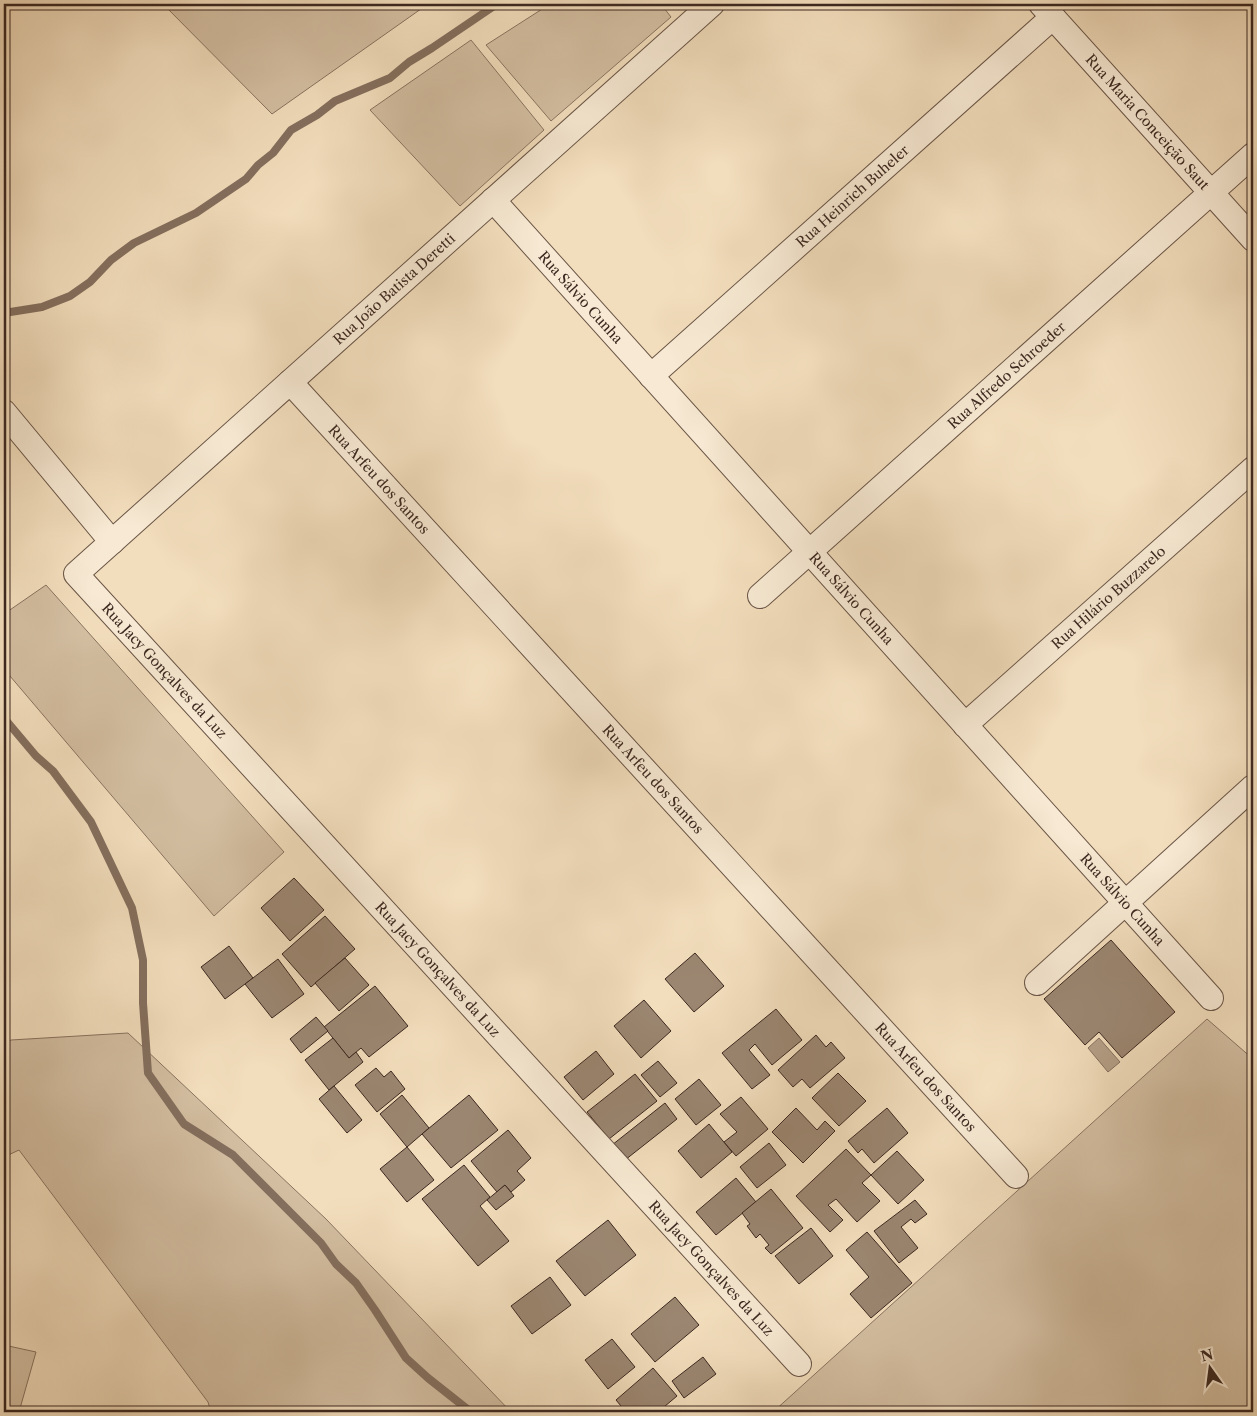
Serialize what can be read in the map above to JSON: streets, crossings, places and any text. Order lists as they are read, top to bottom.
{
  "streets": {
    "street": [
      "Rua Maria Conceição Saut",
      "Rua Heinrich Buheler",
      "Rua João Batista Deretti",
      "Rua Sálvio Cunha",
      "Rua Alfredo Schroeder",
      "Rua Arfeu dos Santos",
      "Rua Hilário Buzzarelo",
      "Rua Jacy Gonçalves da Luz"
    ]
  },
  "crossings": [
    ["Rua Maria Conceição Saut", "Rua Heinrich Buheler"],
    ["Rua Maria Conceição Saut", "Rua Alfredo Schroeder"],
    ["Rua Heinrich Buheler", "Rua Sálvio Cunha"],
    ["Rua João Batista Deretti", "Rua Sálvio Cunha"],
    ["Rua João Batista Deretti", "Rua Arfeu dos Santos"],
    ["Rua João Batista Deretti", "Rua Jacy Gonçalves da Luz"],
    ["Rua Sálvio Cunha", "Rua Alfredo Schroeder"],
    ["Rua Sálvio Cunha", "Rua Hilário Buzzarelo"]
  ],
  "north": "top"
}
